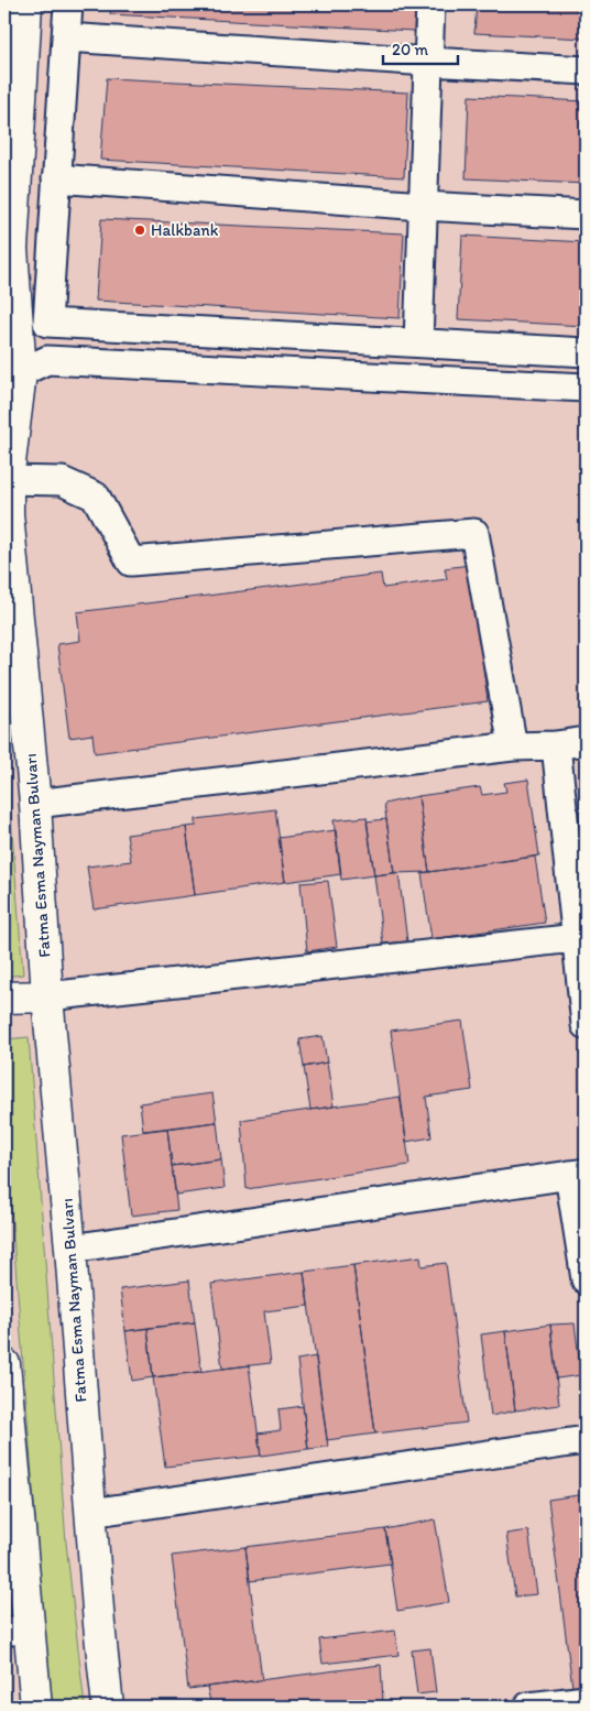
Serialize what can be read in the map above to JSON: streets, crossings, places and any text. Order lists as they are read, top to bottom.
{
  "streets": {
    "main road": ["Fatma Esma Nayman Bulvarı"]
  },
  "places": ["Halkbank"],
  "scale_bar": "20 m"
}
